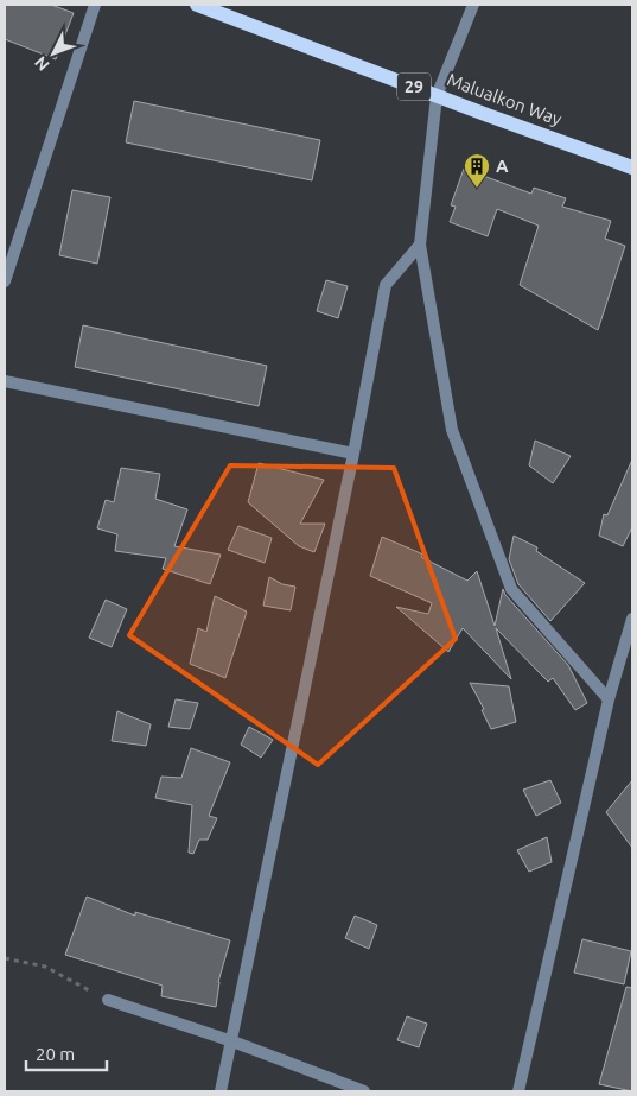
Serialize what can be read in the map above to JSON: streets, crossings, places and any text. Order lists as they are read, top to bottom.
{
  "streets": {
    "main road": ["29", "Malualkon Way"]
  },
  "places": {
    "building": ["A"]
  },
  "scale_bar": "20 m",
  "north": "bottom left"
}
